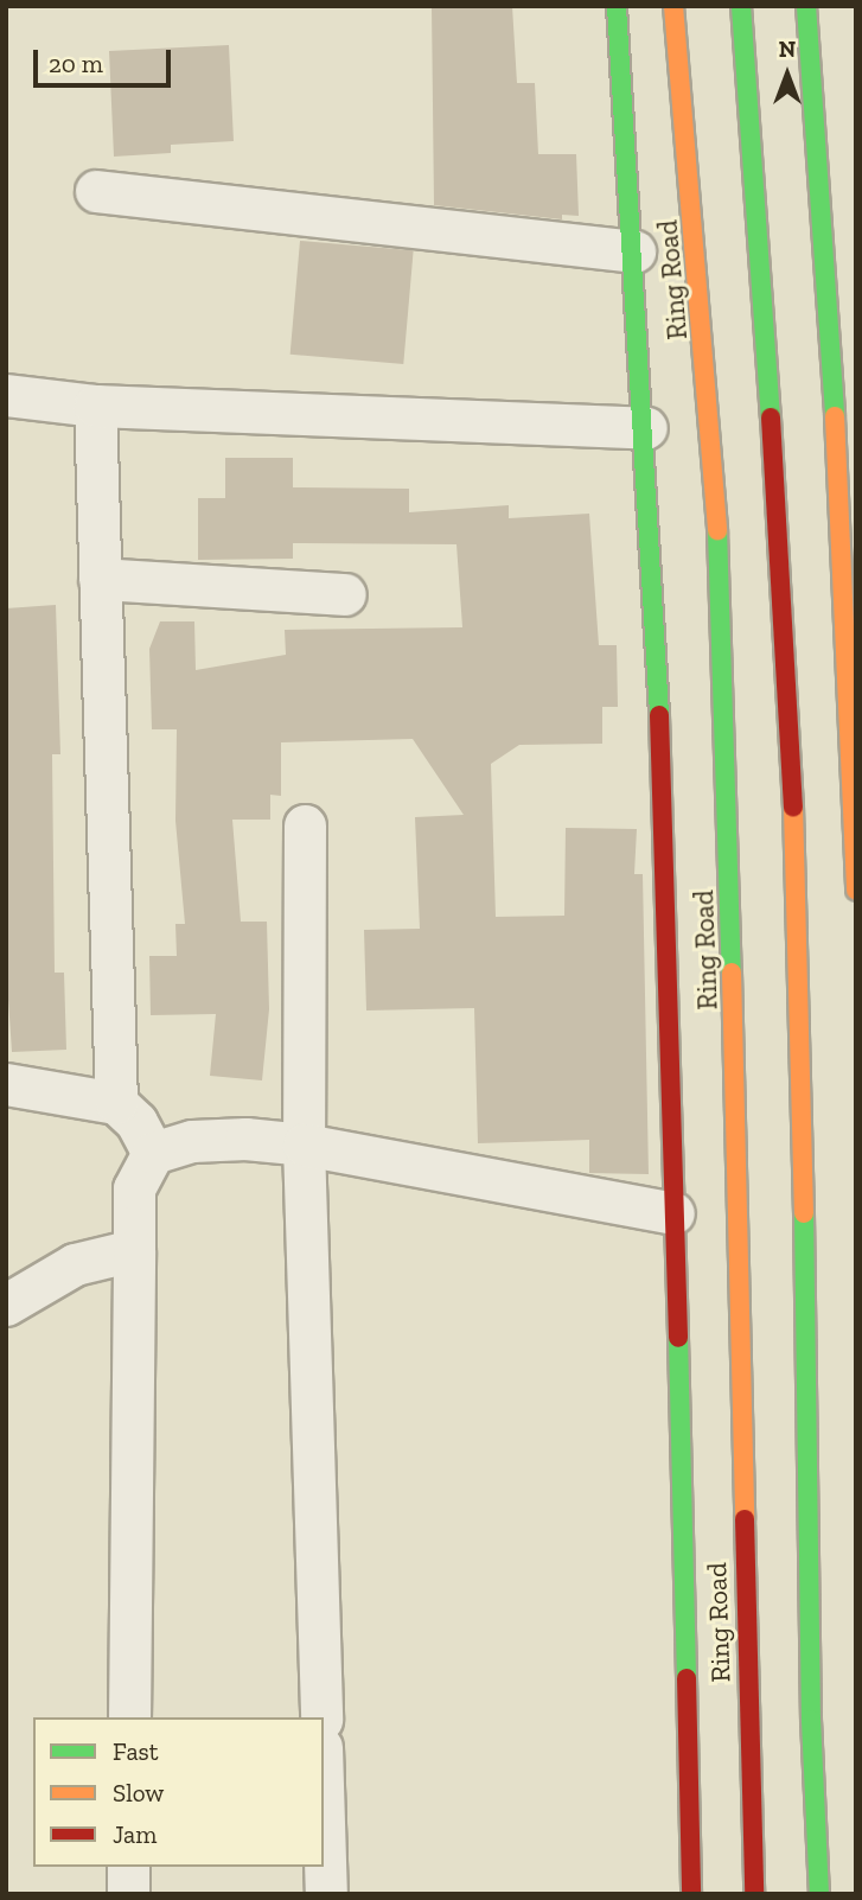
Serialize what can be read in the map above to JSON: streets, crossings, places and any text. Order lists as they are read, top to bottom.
{
  "streets": {
    "main road": ["Ring Road"]
  },
  "legend": ["Fast", "Slow", "Jam"],
  "scale_bar": "20 m",
  "north": "top"
}
